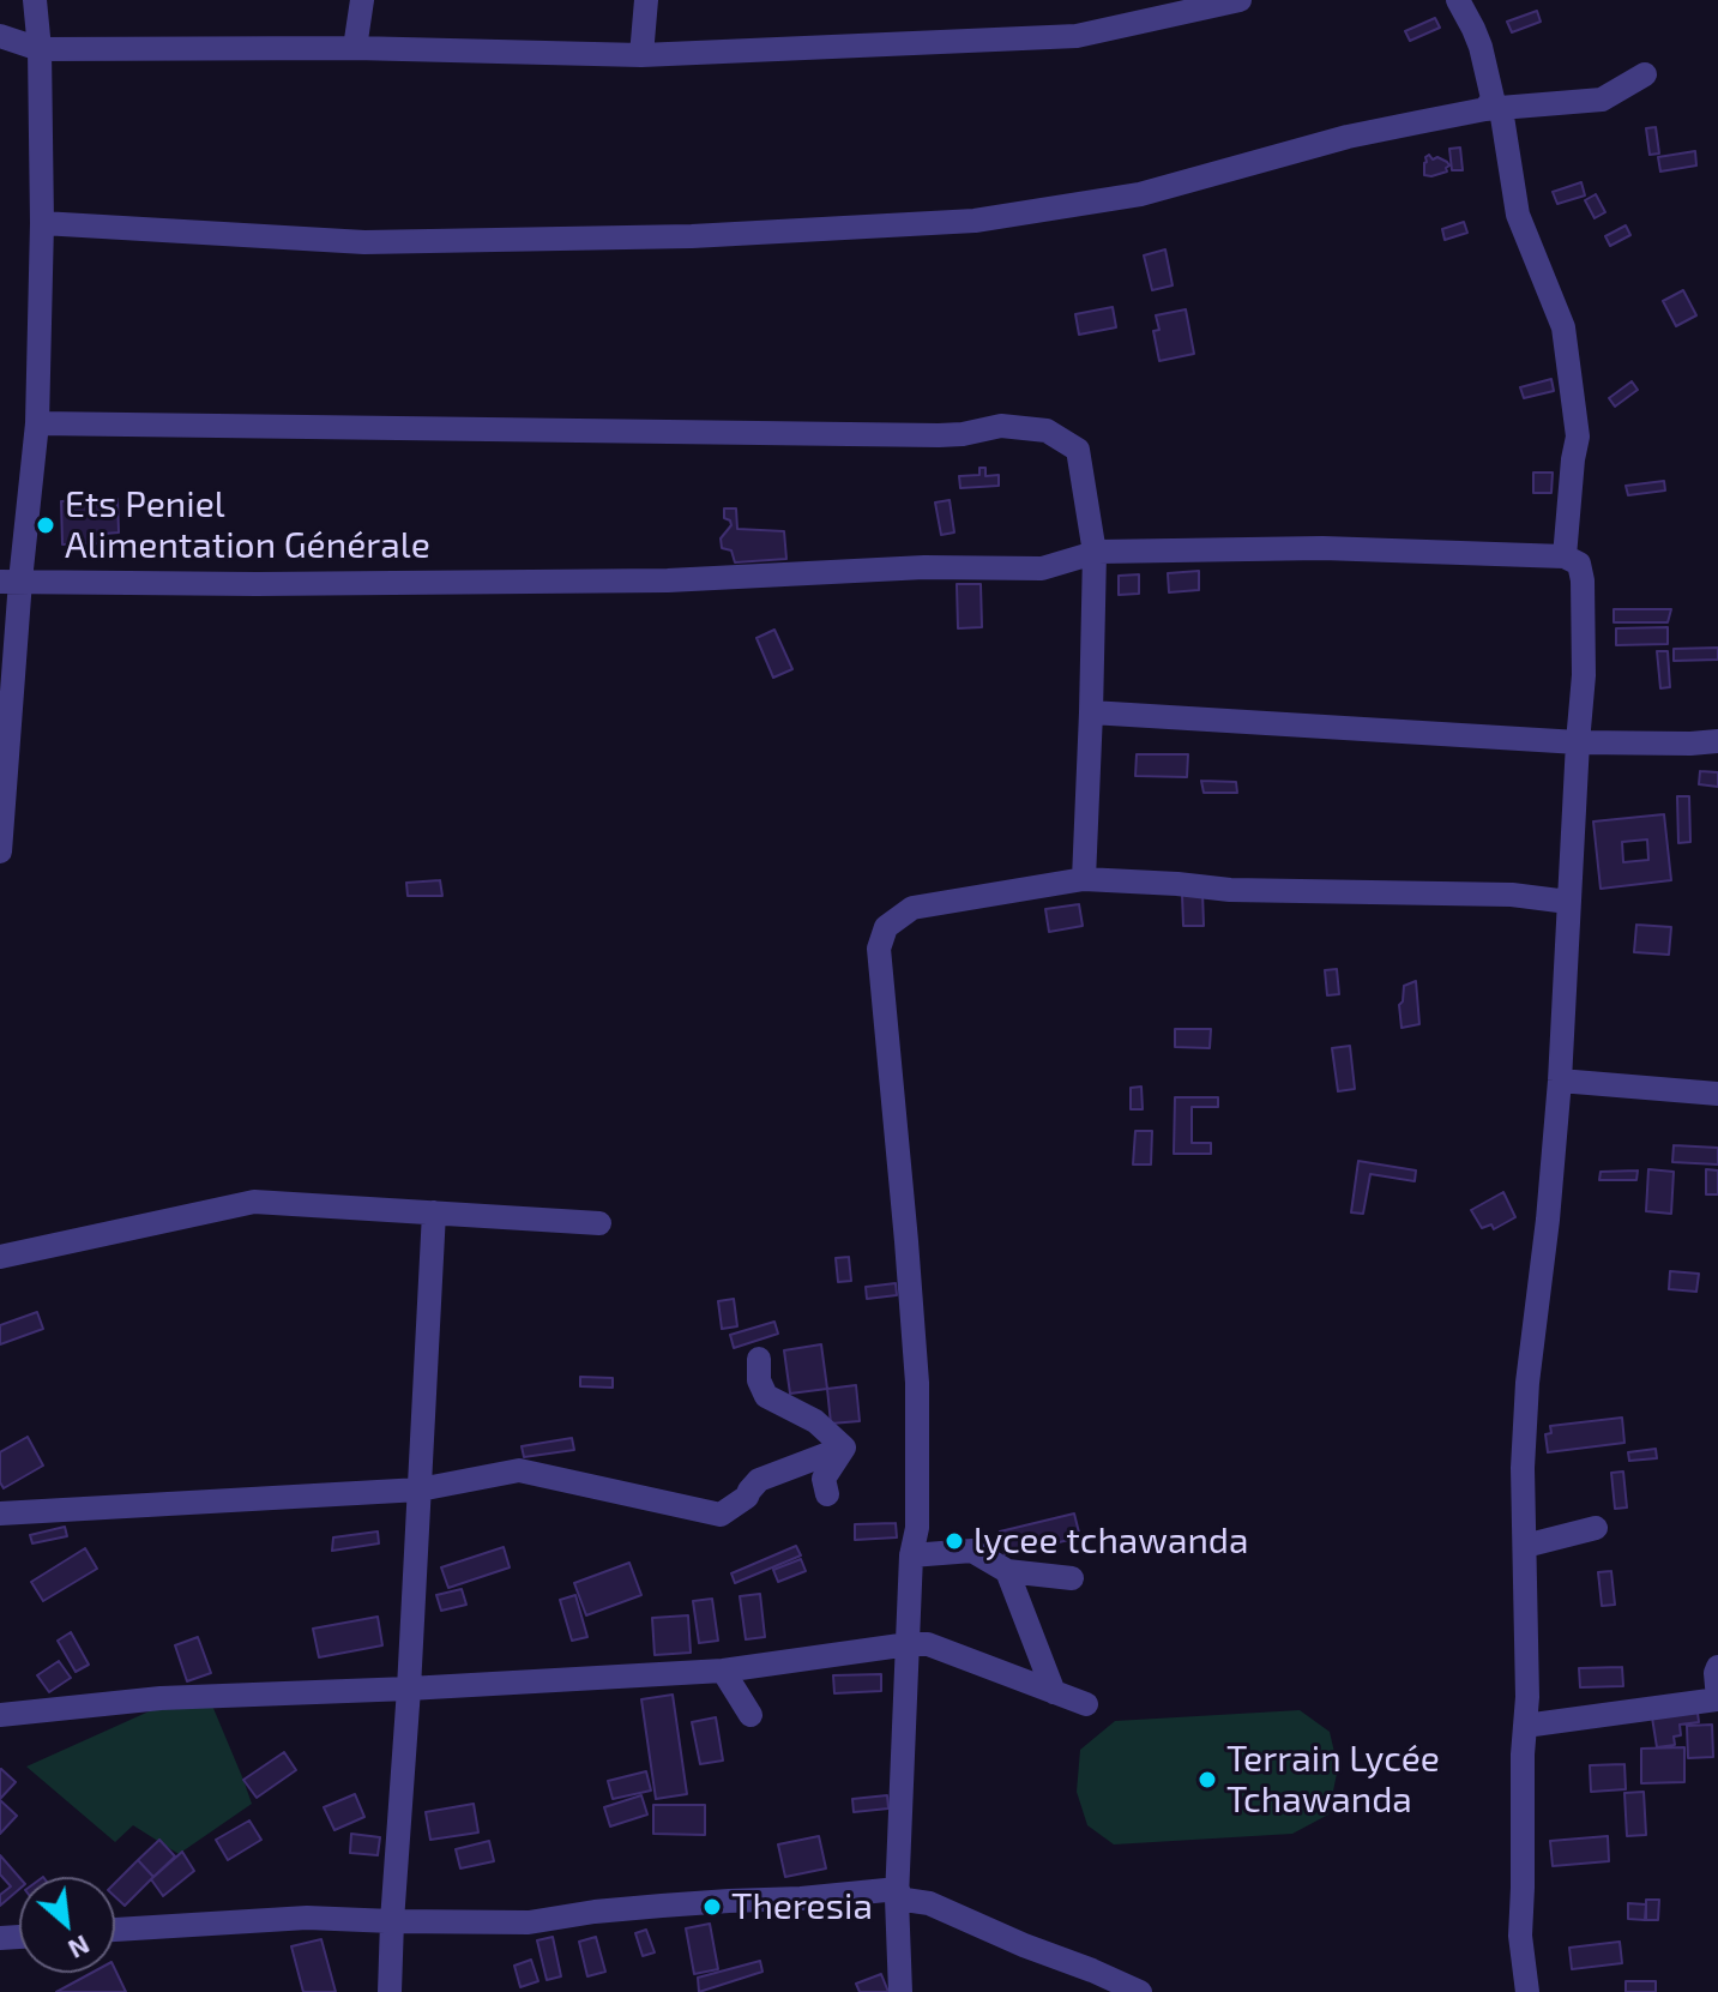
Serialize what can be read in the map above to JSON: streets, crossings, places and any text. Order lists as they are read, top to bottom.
{
  "places": [
    "Ets Peniel Alimentation Générale",
    "lycee tchawanda",
    "Terrain Lycée Tchawanda",
    "Theresia"
  ],
  "north": "bottom right"
}
